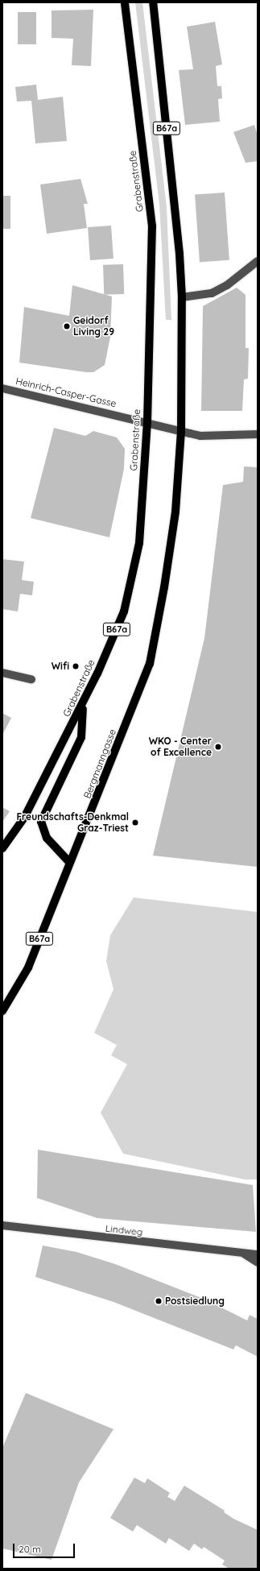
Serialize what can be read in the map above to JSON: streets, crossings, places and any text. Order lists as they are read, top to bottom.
{
  "streets": {
    "main road": ["B67a", "Grabenstraße", "Bergmanngasse"],
    "street": ["Heinrich-Casper-Gasse", "Lindweg"]
  },
  "crossings": [
    ["B67a", "Heinrich-Casper-Gasse"],
    ["B67a", "Bergmanngasse"],
    ["Grabenstraße", "Heinrich-Casper-Gasse"],
    ["Heinrich-Casper-Gasse", "Bergmanngasse"]
  ],
  "places": [
    "Geidorf Living 29",
    "Wifi",
    "WKO - Center of Excellence",
    "Freundschafts-Denkmal Graz-Triest",
    "Postsiedlung"
  ],
  "scale_bar": "20 m"
}
